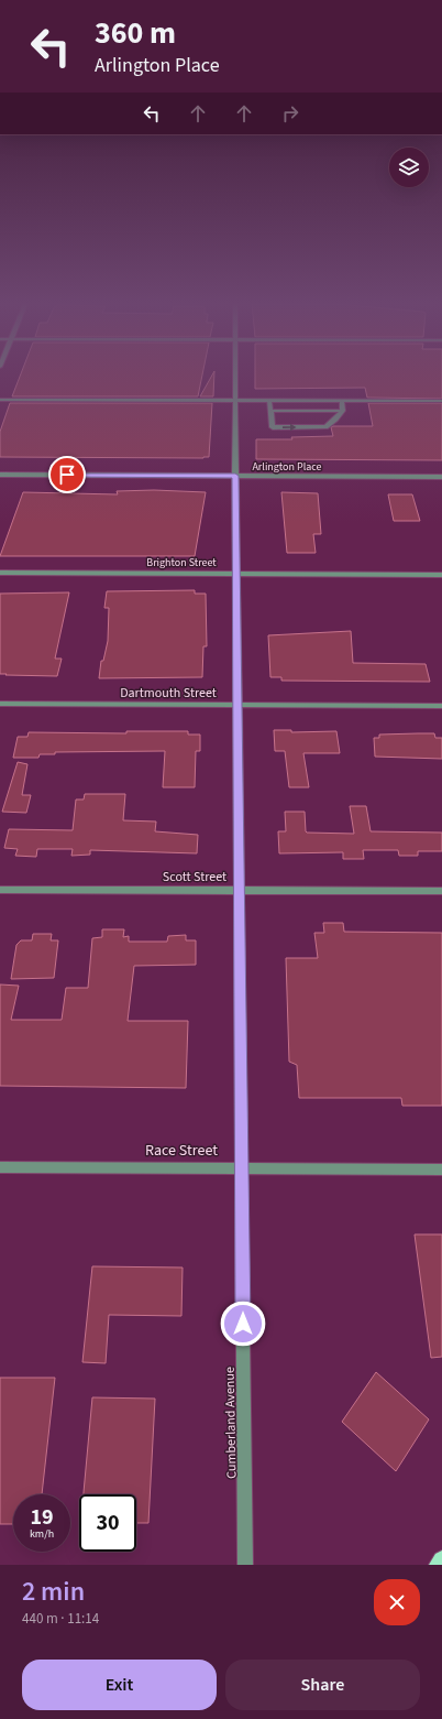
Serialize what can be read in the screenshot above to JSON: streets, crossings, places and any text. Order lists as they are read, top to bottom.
{
  "streets": {
    "street": [
      "Arlington Place",
      "Brighton Street",
      "Dartmouth Street",
      "Scott Street",
      "Race Street",
      "Cumberland Avenue"
    ]
  },
  "crossings": [
    ["Arlington Place", "Cumberland Avenue"],
    ["Brighton Street", "Cumberland Avenue"],
    ["Dartmouth Street", "Cumberland Avenue"],
    ["Scott Street", "Cumberland Avenue"],
    ["Race Street", "Cumberland Avenue"]
  ],
  "page": {
    "turn": ["360 m", "Arlington Place"],
    "speed": "19 km/h",
    "limit": "30",
    "heading": ["2 min", "440 m · 11:14"],
    "buttons": ["Exit", "Share"]
  }
}
